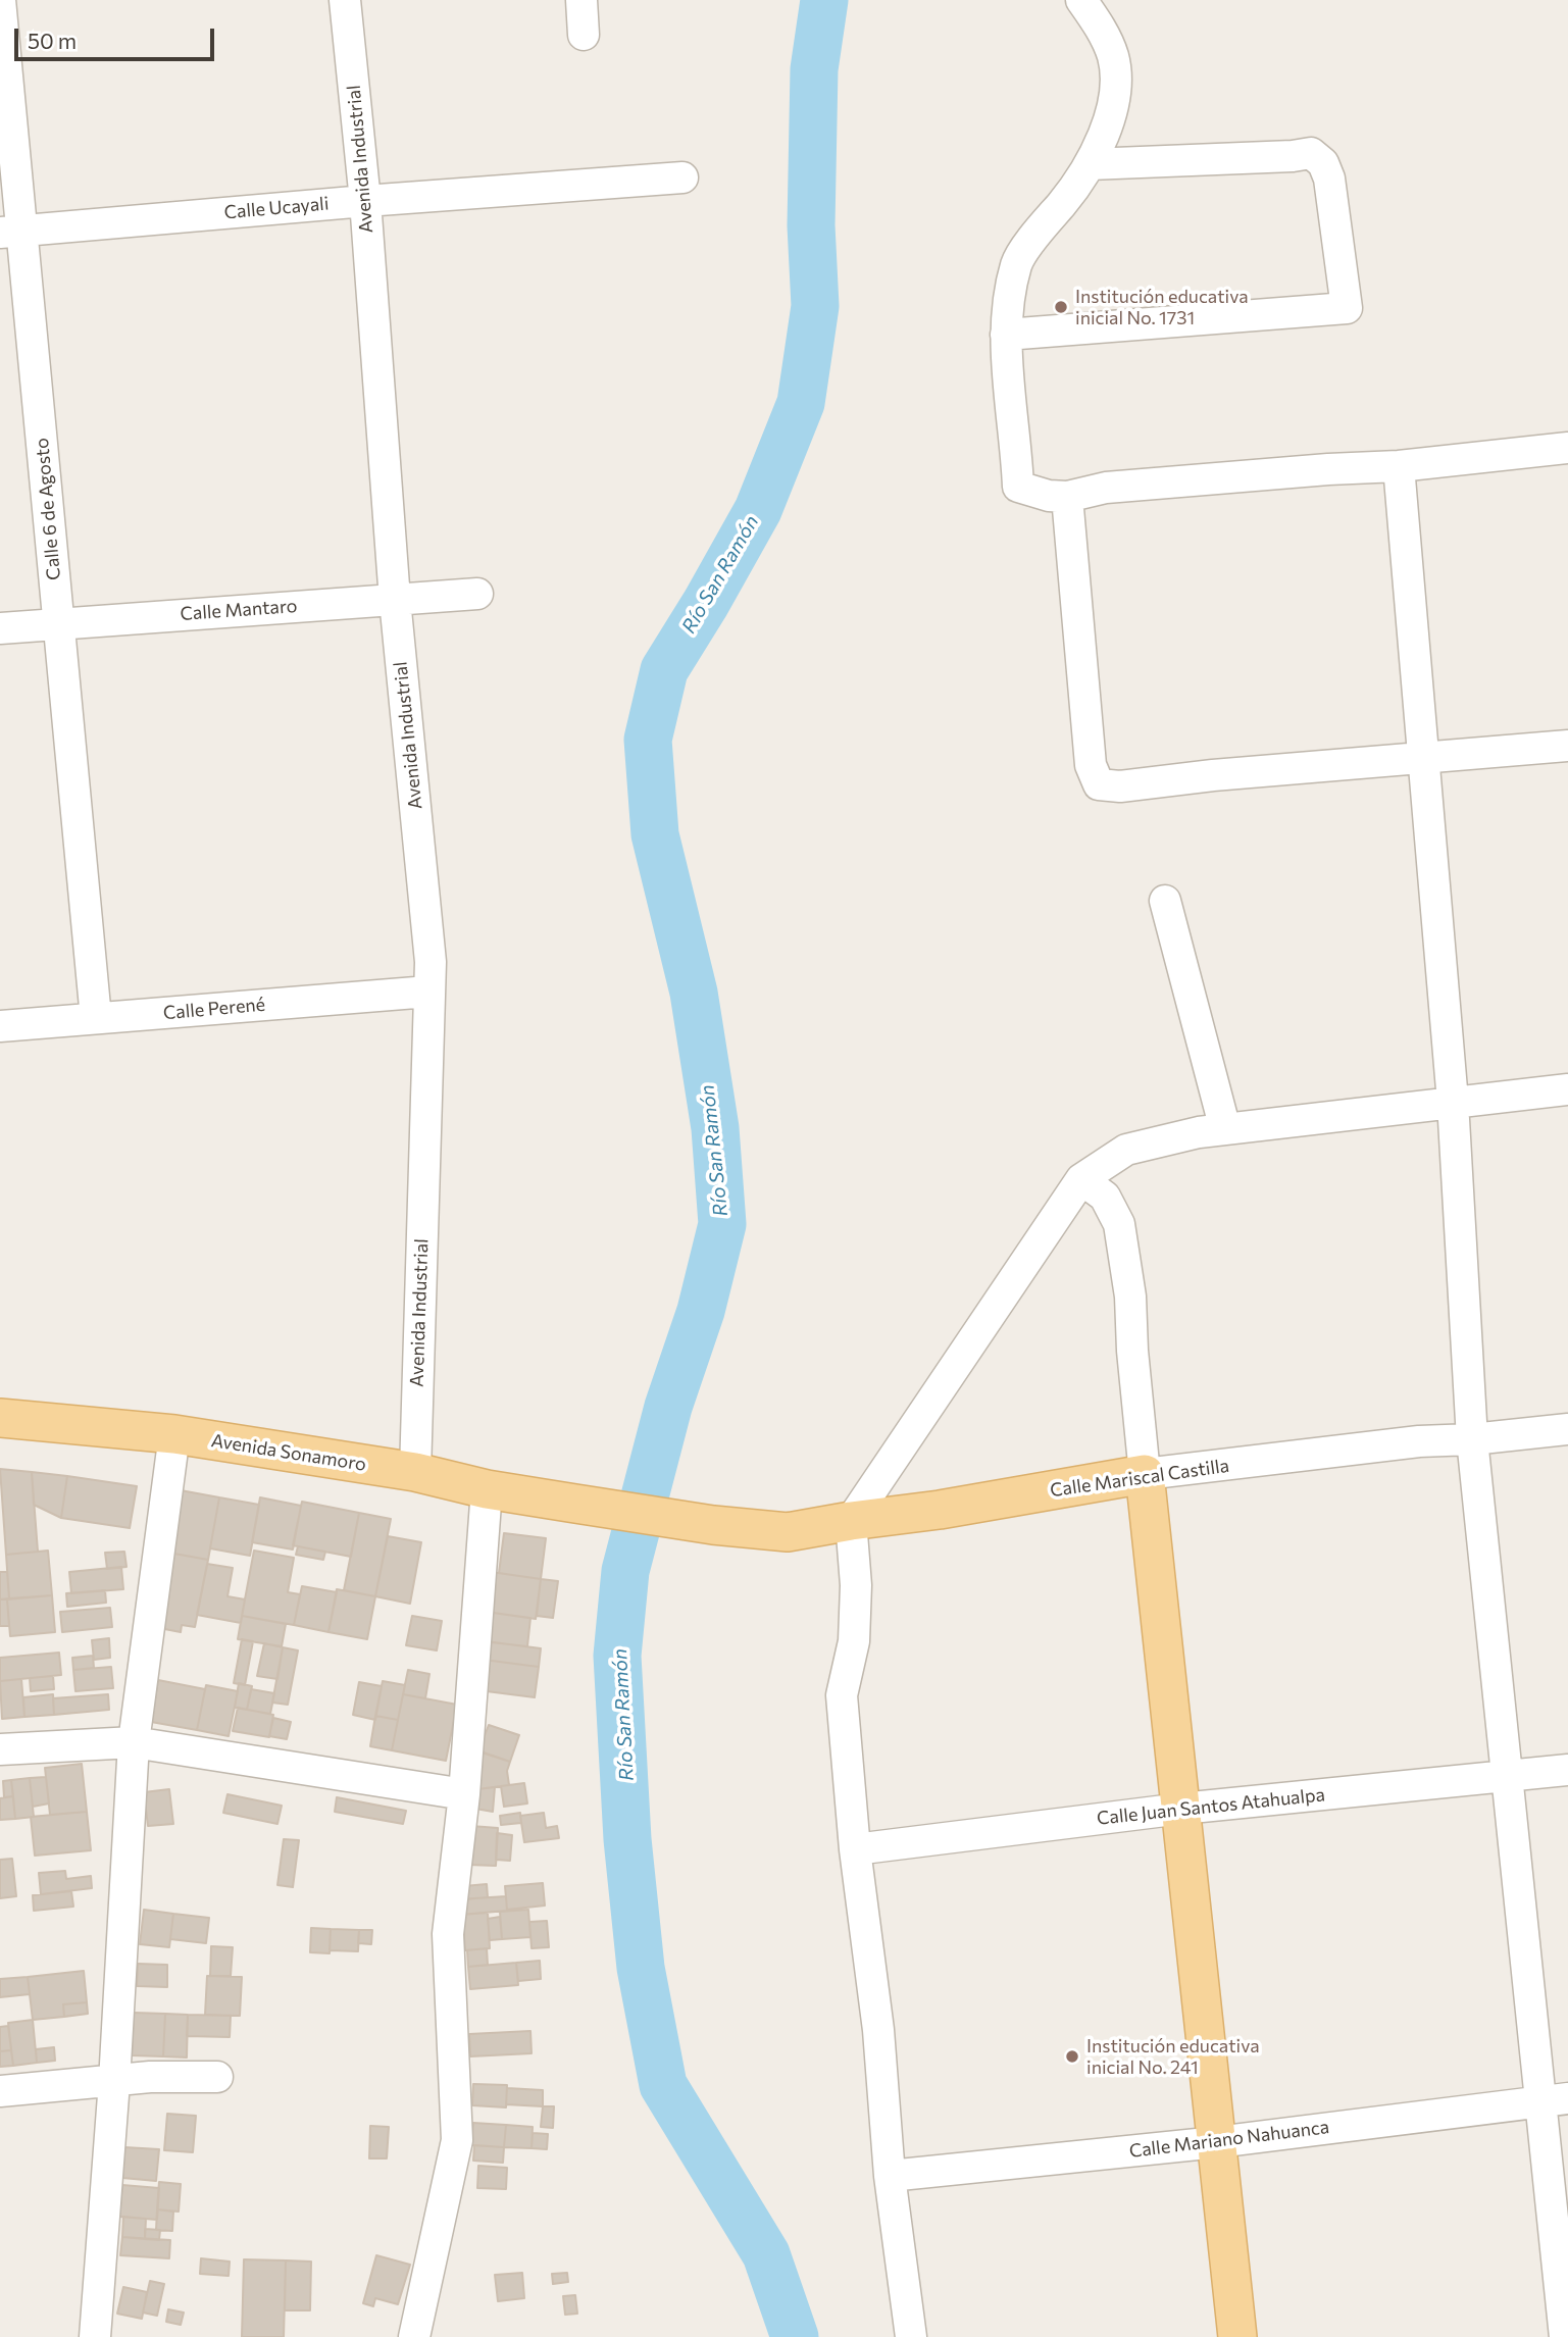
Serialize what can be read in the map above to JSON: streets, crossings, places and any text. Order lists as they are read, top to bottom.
{
  "streets": {
    "main road": ["Avenida Sonamoro", "Calle Mariscal Castilla"],
    "street": [
      "Avenida Industrial",
      "Calle Ucayali",
      "Calle 6 de Agosto",
      "Calle Mantaro",
      "Calle Perené",
      "Calle Juan Santos Atahualpa",
      "Calle Mariano Nahuanca"
    ]
  },
  "crossings": [
    ["Avenida Industrial", "Calle Ucayali"],
    ["Avenida Industrial", "Calle Mantaro"],
    ["Avenida Industrial", "Calle Perené"],
    ["Avenida Industrial", "Avenida Sonamoro"],
    ["Calle Ucayali", "Calle 6 de Agosto"],
    ["Calle 6 de Agosto", "Calle Mantaro"],
    ["Calle 6 de Agosto", "Calle Perené"],
    ["Avenida Sonamoro", "Calle Mariscal Castilla"]
  ],
  "water": ["Río San Ramón"],
  "places": ["Institución educativa inicial No. 1731", "Institución educativa inicial No. 241"],
  "scale_bar": "50 m"
}
